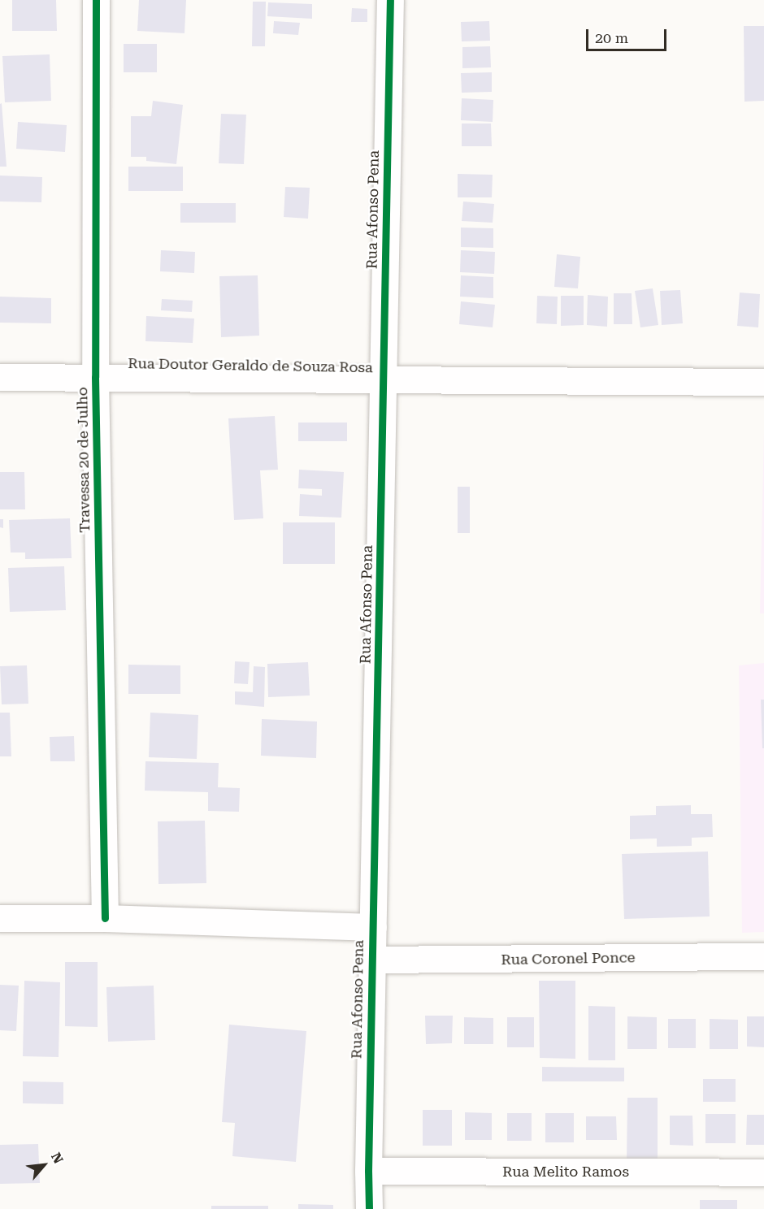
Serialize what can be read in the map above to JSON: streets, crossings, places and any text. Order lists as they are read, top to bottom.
{
  "streets": {
    "street": [
      "Rua Afonso Pena",
      "Rua Doutor Geraldo de Souza Rosa",
      "Travessa 20 de Julho",
      "Rua Coronel Ponce",
      "Rua Melito Ramos"
    ]
  },
  "crossings": [
    ["Rua Afonso Pena", "Rua Doutor Geraldo de Souza Rosa"],
    ["Rua Afonso Pena", "Rua Coronel Ponce"],
    ["Rua Afonso Pena", "Rua Melito Ramos"],
    ["Rua Doutor Geraldo de Souza Rosa", "Travessa 20 de Julho"]
  ],
  "scale_bar": "20 m",
  "north": "top right"
}
